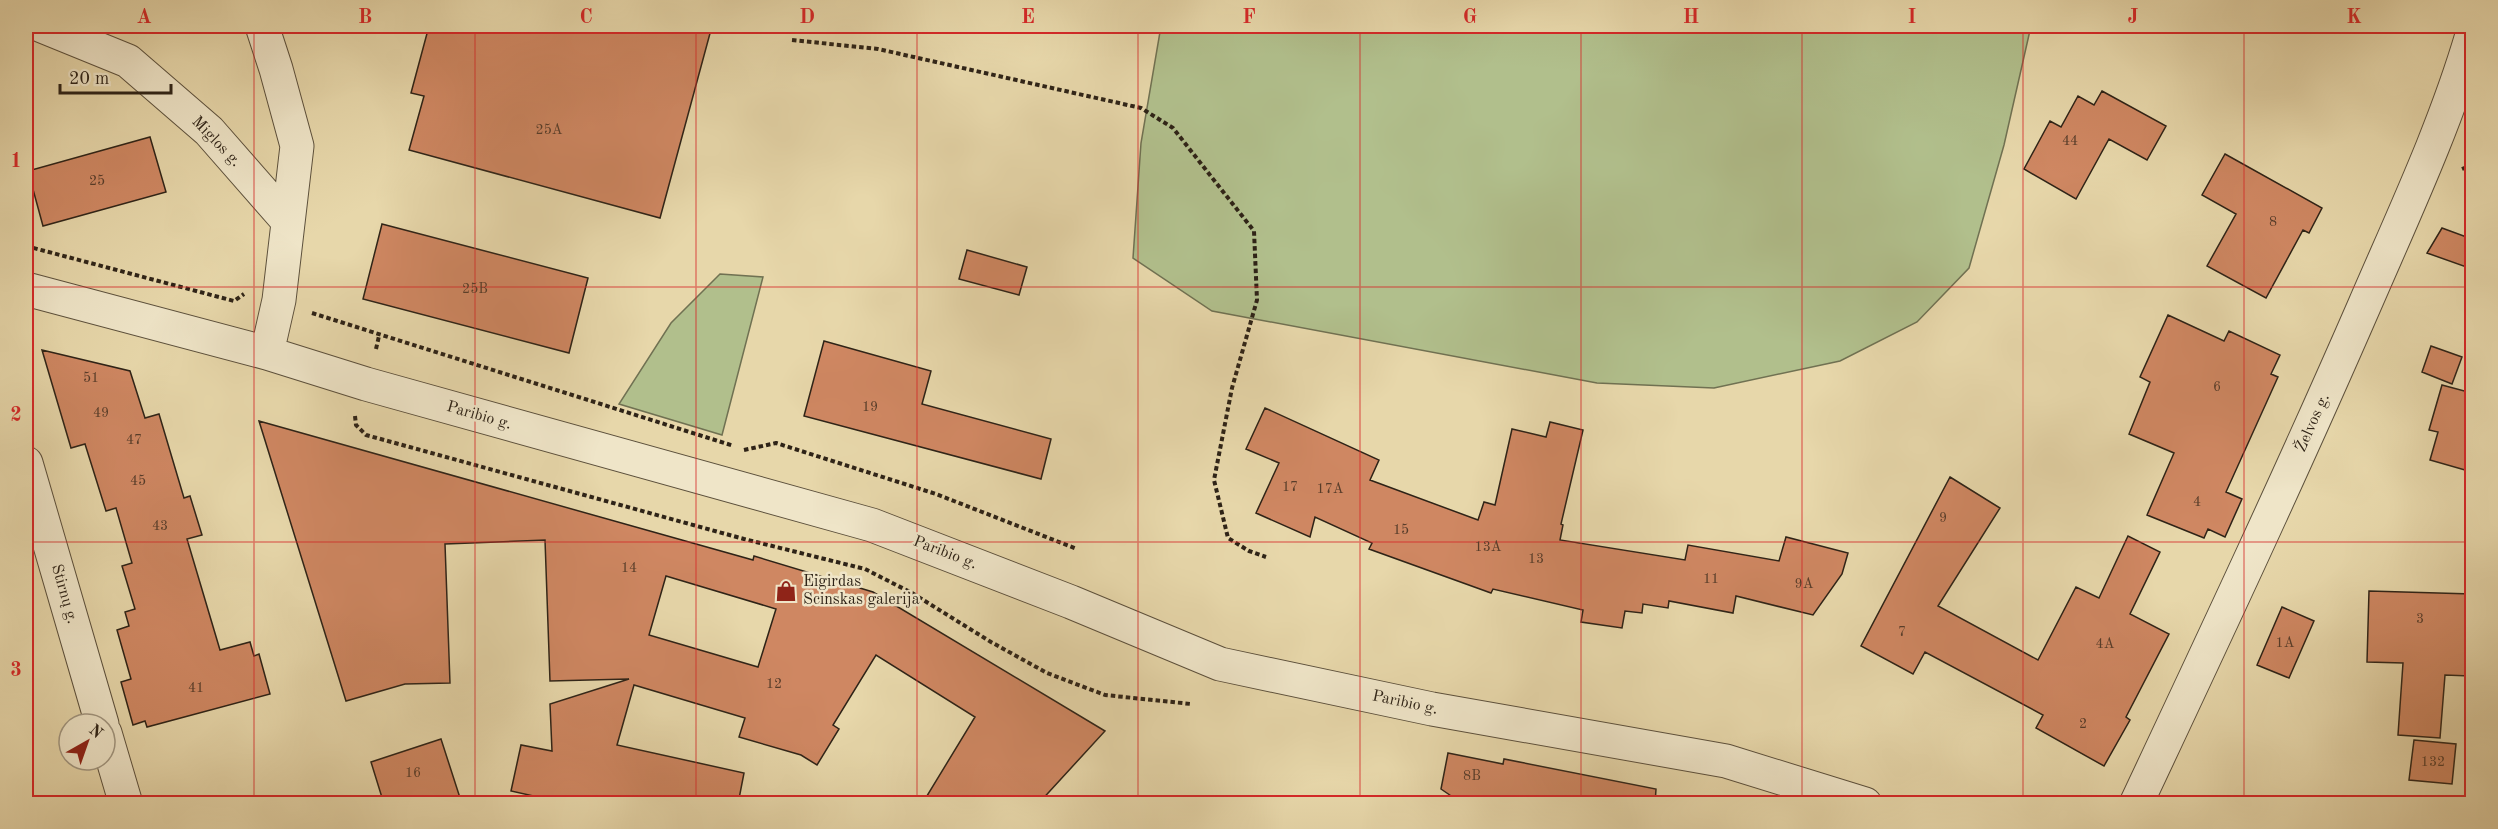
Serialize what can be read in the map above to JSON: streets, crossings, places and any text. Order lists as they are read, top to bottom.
{
  "streets": {
    "street": [
      "Miglos g.",
      "Paribio g.",
      "Želvos g.",
      "Stirnų g."
    ]
  },
  "places": {
    "shop": ["Eigirdas Scinskas galerija"]
  },
  "house_numbers": [
    "25A",
    "44",
    "25",
    "8",
    "25B",
    "51",
    "6",
    "19",
    "49",
    "47",
    "45",
    "17",
    "17A",
    "4",
    "9",
    "43",
    "15",
    "13A",
    "13",
    "14",
    "11",
    "9A",
    "3",
    "7",
    "1A",
    "4A",
    "12",
    "41",
    "2",
    "132",
    "16",
    "8B"
  ],
  "scale_bar": "20 m",
  "north": "top right",
  "grid": {
    "columns": [
      "A",
      "B",
      "C",
      "D",
      "E",
      "F",
      "G",
      "H",
      "I",
      "J",
      "K"
    ],
    "rows": ["1", "2", "3"]
  }
}
